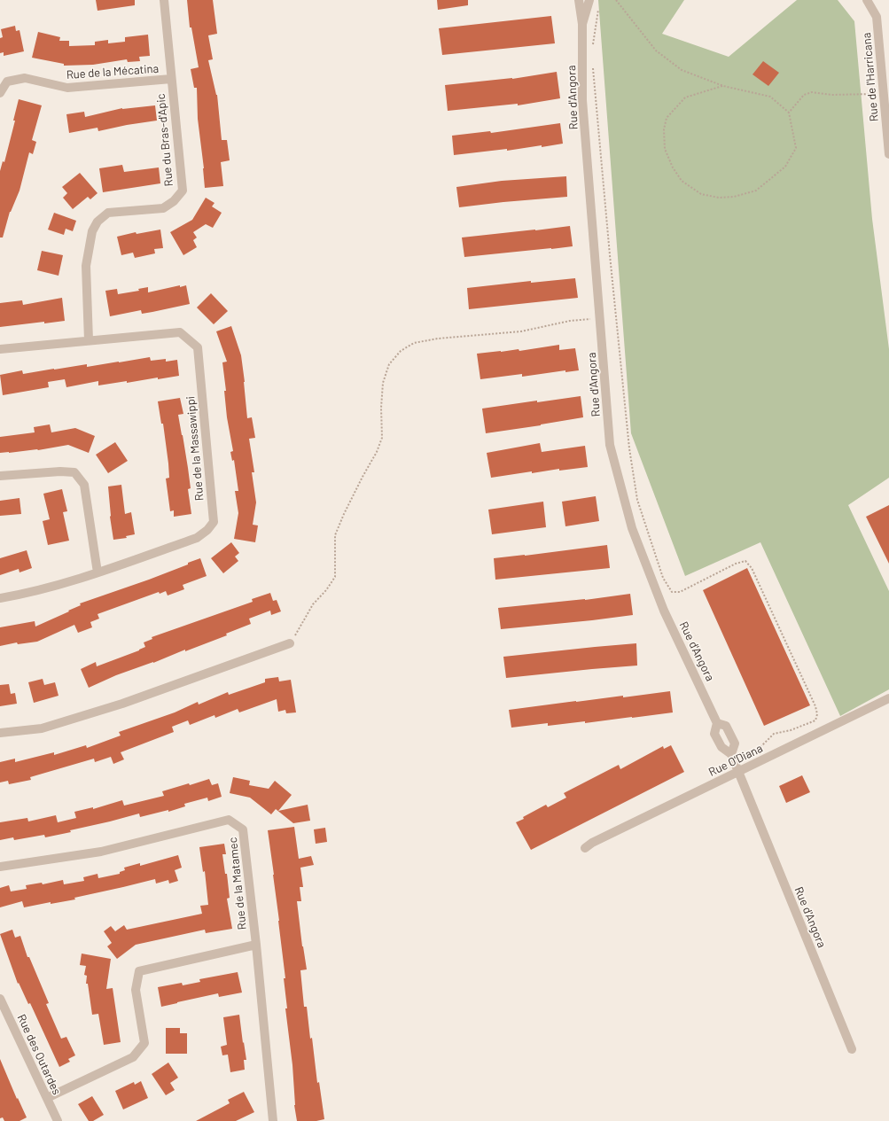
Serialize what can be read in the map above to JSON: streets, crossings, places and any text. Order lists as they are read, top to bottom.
{
  "streets": {
    "street": [
      "Rue de la Mécatina",
      "Rue de l'Harricana",
      "Rue d'Angora",
      "Rue du Bras-d'Apic",
      "Rue de la Massawippi",
      "Rue O'Diana",
      "Rue de la Matamec",
      "Rue des Outardes"
    ]
  },
  "crossings": [
    ["Rue de la Mécatina", "Rue du Bras-d'Apic"],
    ["Rue d'Angora", "Rue O'Diana"],
    ["Rue du Bras-d'Apic", "Rue de la Massawippi"]
  ]
}
